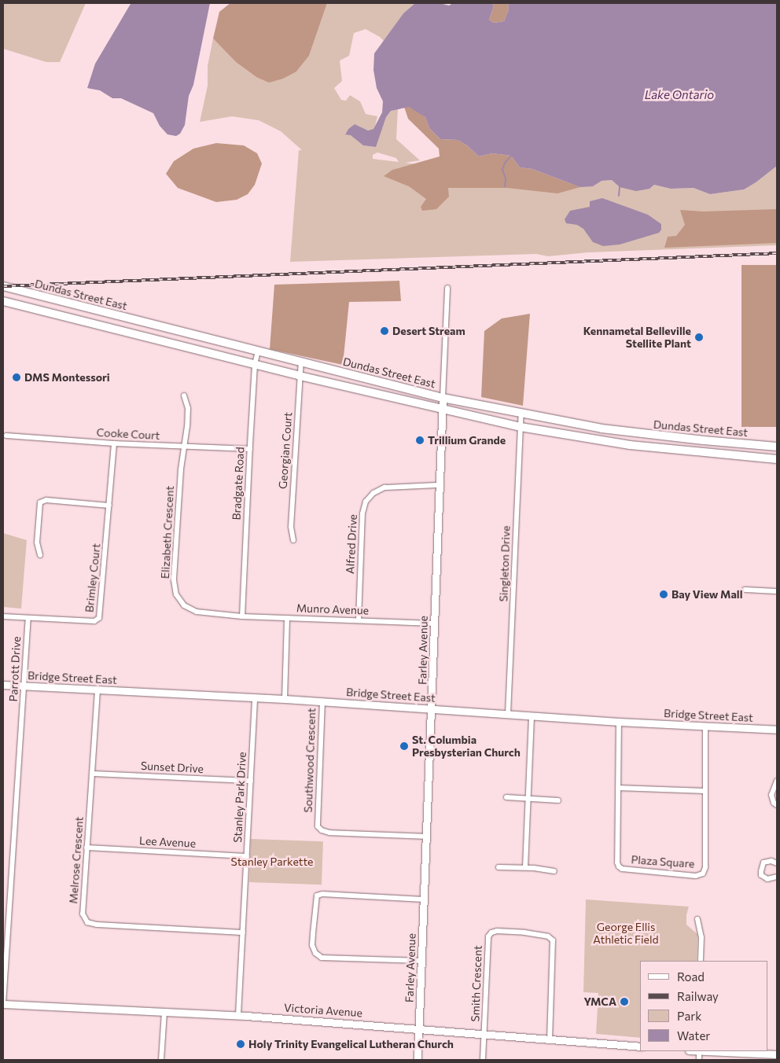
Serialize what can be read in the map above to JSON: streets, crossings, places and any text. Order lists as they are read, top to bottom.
{
  "streets": {
    "main road": ["Dundas Street East"],
    "street": [
      "Cooke Court",
      "Georgian Court",
      "Bradgate Road",
      "Elizabeth Crescent",
      "Alfred Drive",
      "Singleton Drive",
      "Brimley Court",
      "Munro Avenue",
      "Farley Avenue",
      "Parrott Drive",
      "Bridge Street East",
      "Southwood Crescent",
      "Sunset Drive",
      "Stanley Park Drive",
      "Lee Avenue",
      "Melrose Crescent",
      "Plaza Square",
      "Smith Crescent",
      "Victoria Avenue"
    ]
  },
  "crossings": [
    ["Dundas Street East", "Georgian Court"],
    ["Dundas Street East", "Bradgate Road"],
    ["Dundas Street East", "Singleton Drive"],
    ["Dundas Street East", "Farley Avenue"],
    ["Cooke Court", "Bradgate Road"],
    ["Cooke Court", "Elizabeth Crescent"],
    ["Cooke Court", "Brimley Court"],
    ["Bradgate Road", "Elizabeth Crescent"],
    ["Elizabeth Crescent", "Munro Avenue"],
    ["Alfred Drive", "Munro Avenue"],
    ["Alfred Drive", "Farley Avenue"],
    ["Singleton Drive", "Bridge Street East"],
    ["Brimley Court", "Parrott Drive"],
    ["Munro Avenue", "Farley Avenue"],
    ["Munro Avenue", "Bridge Street East"],
    ["Farley Avenue", "Bridge Street East"],
    ["Farley Avenue", "Southwood Crescent"],
    ["Farley Avenue", "Victoria Avenue"],
    ["Parrott Drive", "Bridge Street East"],
    ["Parrott Drive", "Victoria Avenue"],
    ["Bridge Street East", "Southwood Crescent"],
    ["Bridge Street East", "Stanley Park Drive"],
    ["Bridge Street East", "Melrose Crescent"],
    ["Bridge Street East", "Plaza Square"],
    ["Sunset Drive", "Stanley Park Drive"],
    ["Sunset Drive", "Melrose Crescent"],
    ["Stanley Park Drive", "Lee Avenue"],
    ["Stanley Park Drive", "Melrose Crescent"],
    ["Stanley Park Drive", "Victoria Avenue"],
    ["Lee Avenue", "Melrose Crescent"],
    ["Smith Crescent", "Victoria Avenue"]
  ],
  "water": ["Lake Ontario"],
  "parks": ["Stanley Parkette", "George Ellis Athletic Field"],
  "places": [
    "Desert Stream",
    "Kennametal Belleville Stellite Plant",
    "DMS Montessori",
    "Trillium Grande",
    "Bay View Mall",
    "St. Columbia Presbysterian Church",
    "YMCA",
    "Holy Trinity Evangelical Lutheran Church"
  ],
  "legend": [
    "Road",
    "Railway",
    "Park",
    "Water"
  ]
}
